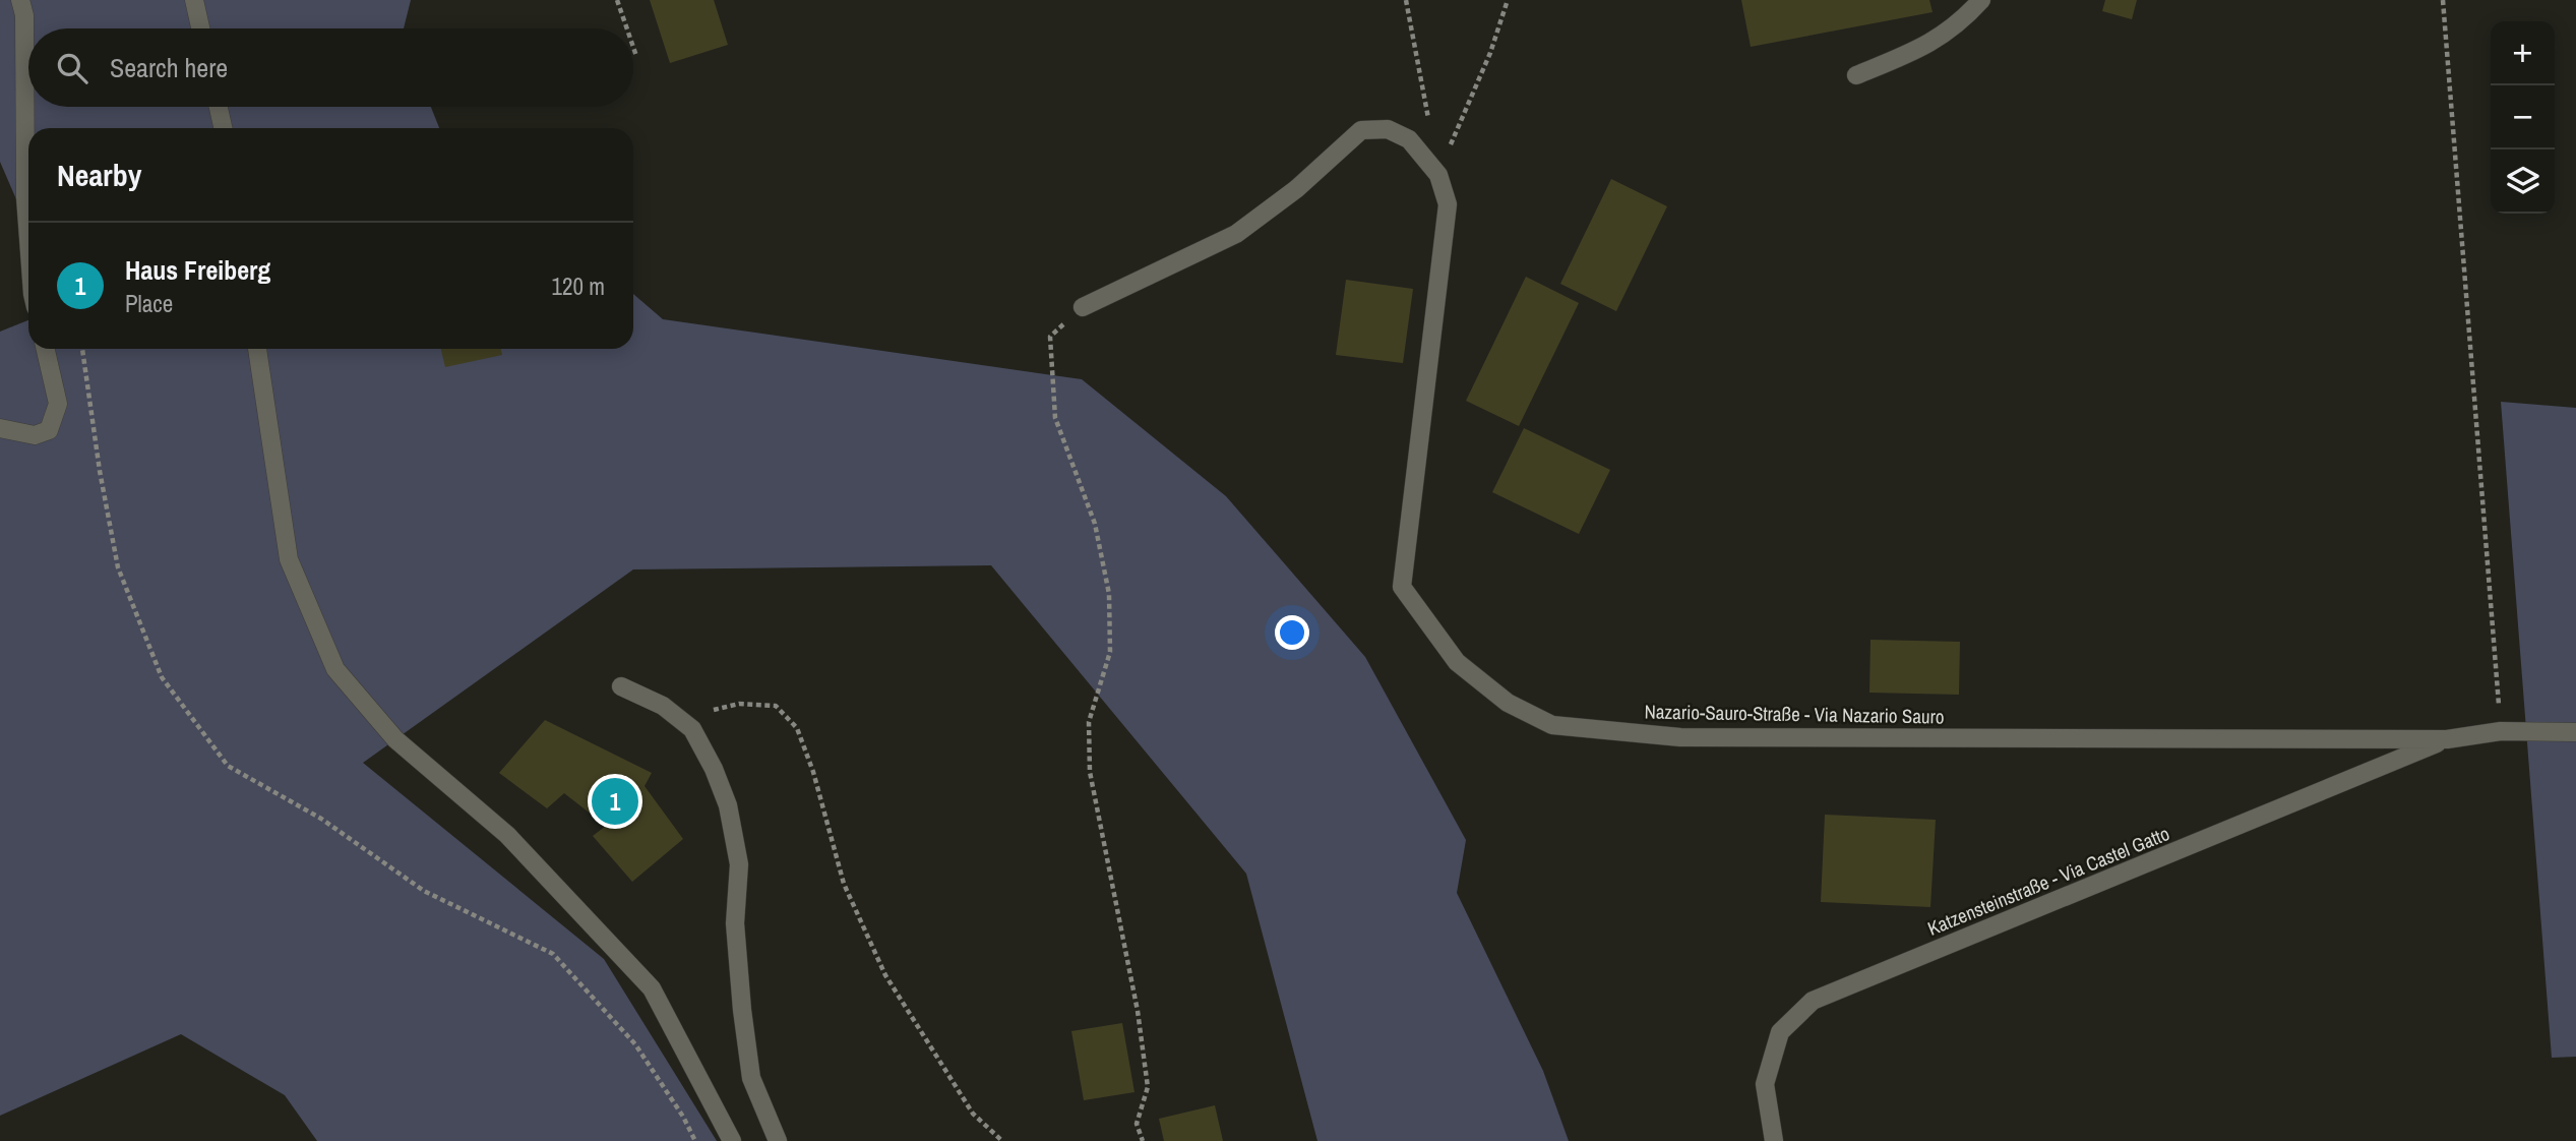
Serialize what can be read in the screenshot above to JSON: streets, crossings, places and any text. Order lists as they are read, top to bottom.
{
  "streets": {
    "street": ["Nazario-Sauro-Straße - Via Nazario Sauro", "Katzensteinstraße - Via Castel Gatto"]
  },
  "crossings": [
    ["Nazario-Sauro-Straße - Via Nazario Sauro", "Katzensteinstraße - Via Castel Gatto"]
  ],
  "page": {
    "map_buttons": ["+", "−"],
    "search": "Search here",
    "heading": "Nearby",
    "list": [
      {
        "mark": "1",
        "name": "Haus Freiberg",
        "note": "Place",
        "value": "120 m"
      }
    ],
    "pins": "1"
  }
}
